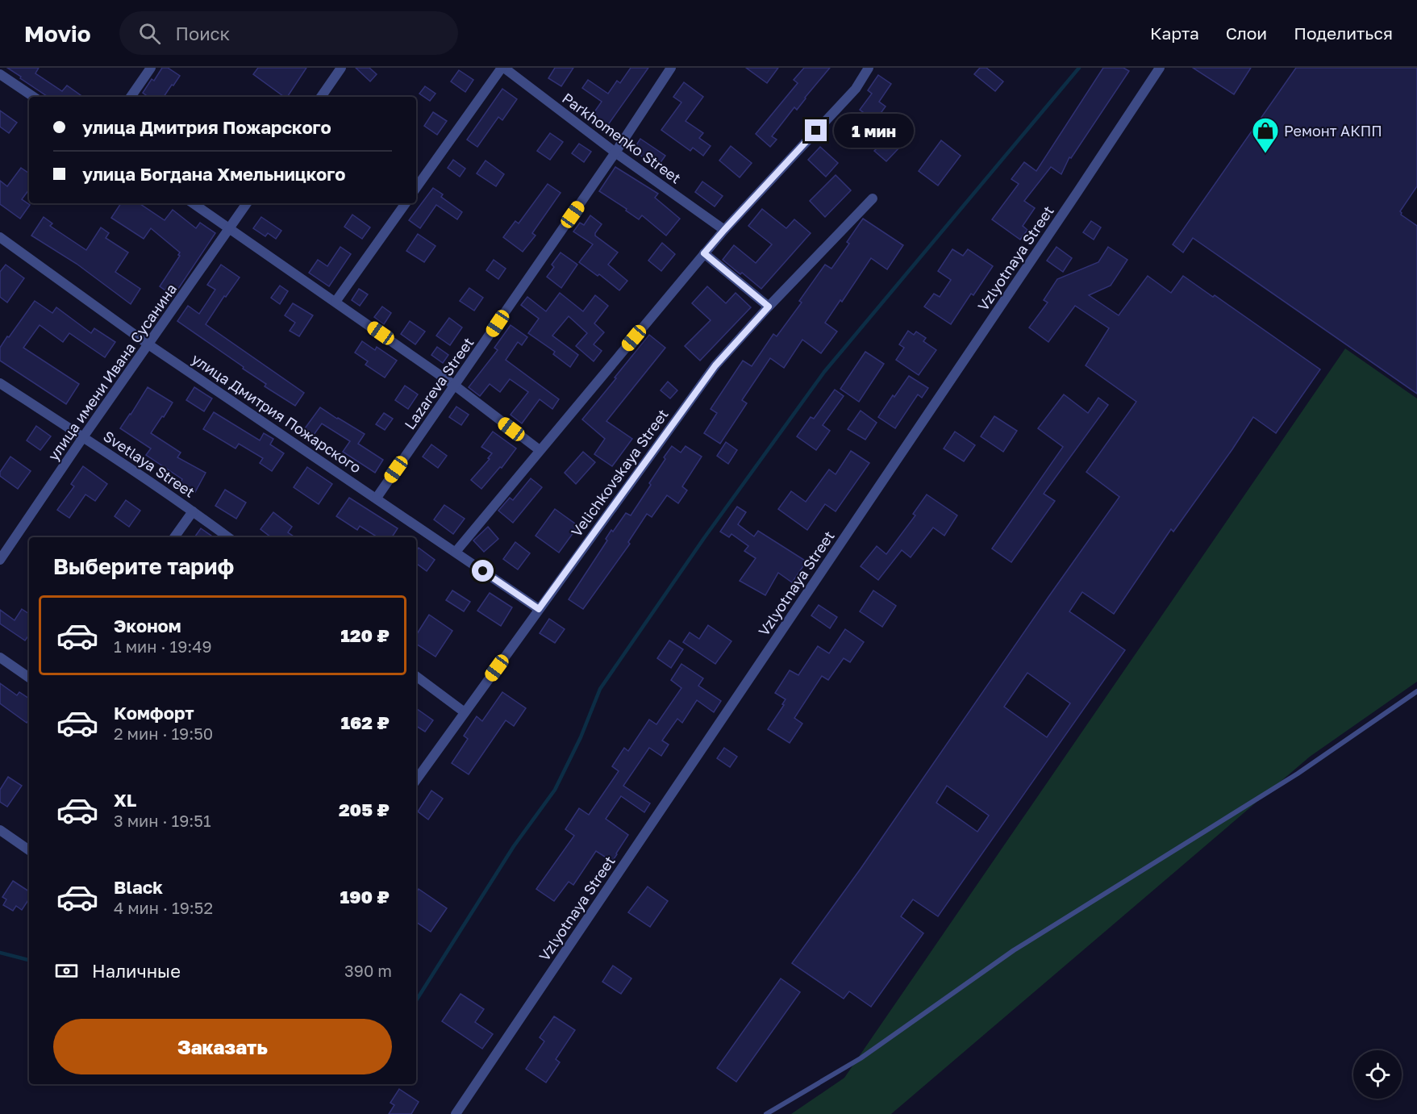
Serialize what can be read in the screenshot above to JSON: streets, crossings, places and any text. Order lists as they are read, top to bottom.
{
  "streets": {
    "street": [
      "Parkhomenko Street",
      "Vzlyotnaya Street",
      "улица имени Ивана Сусанина",
      "Lazareva Street",
      "улица Дмитрия Пожарского",
      "Svetlaya Street",
      "Velichkovskaya Street"
    ]
  },
  "crossings": [
    ["Parkhomenko Street", "Lazareva Street"],
    ["улица имени Ивана Сусанина", "улица Дмитрия Пожарского"],
    ["улица имени Ивана Сусанина", "Svetlaya Street"],
    ["Lazareva Street", "улица Дмитрия Пожарского"],
    ["улица Дмитрия Пожарского", "Velichkovskaya Street"]
  ],
  "places": {
    "shop": ["Ремонт АКПП"]
  },
  "page": {
    "header": "Movio",
    "search": "Поиск",
    "nav": ["Карта", "Слои", "Поделиться"],
    "banner": ["улица Дмитрия Пожарского", "улица Богдана Хмельницкого"],
    "bubble": "1 мин",
    "heading": "Выберите тариф",
    "list": [
      {
        "name": "Эконом",
        "note": "1 мин · 19:49",
        "value": "120 ₽"
      },
      {
        "name": "Комфорт",
        "note": "2 мин · 19:50",
        "value": "162 ₽"
      },
      {
        "name": "XL",
        "note": "3 мин · 19:51",
        "value": "205 ₽"
      },
      {
        "name": "Black",
        "note": "4 мин · 19:52",
        "value": "190 ₽"
      }
    ],
    "pay": ["Наличные", "390 m"],
    "buttons": "Заказать"
  }
}
